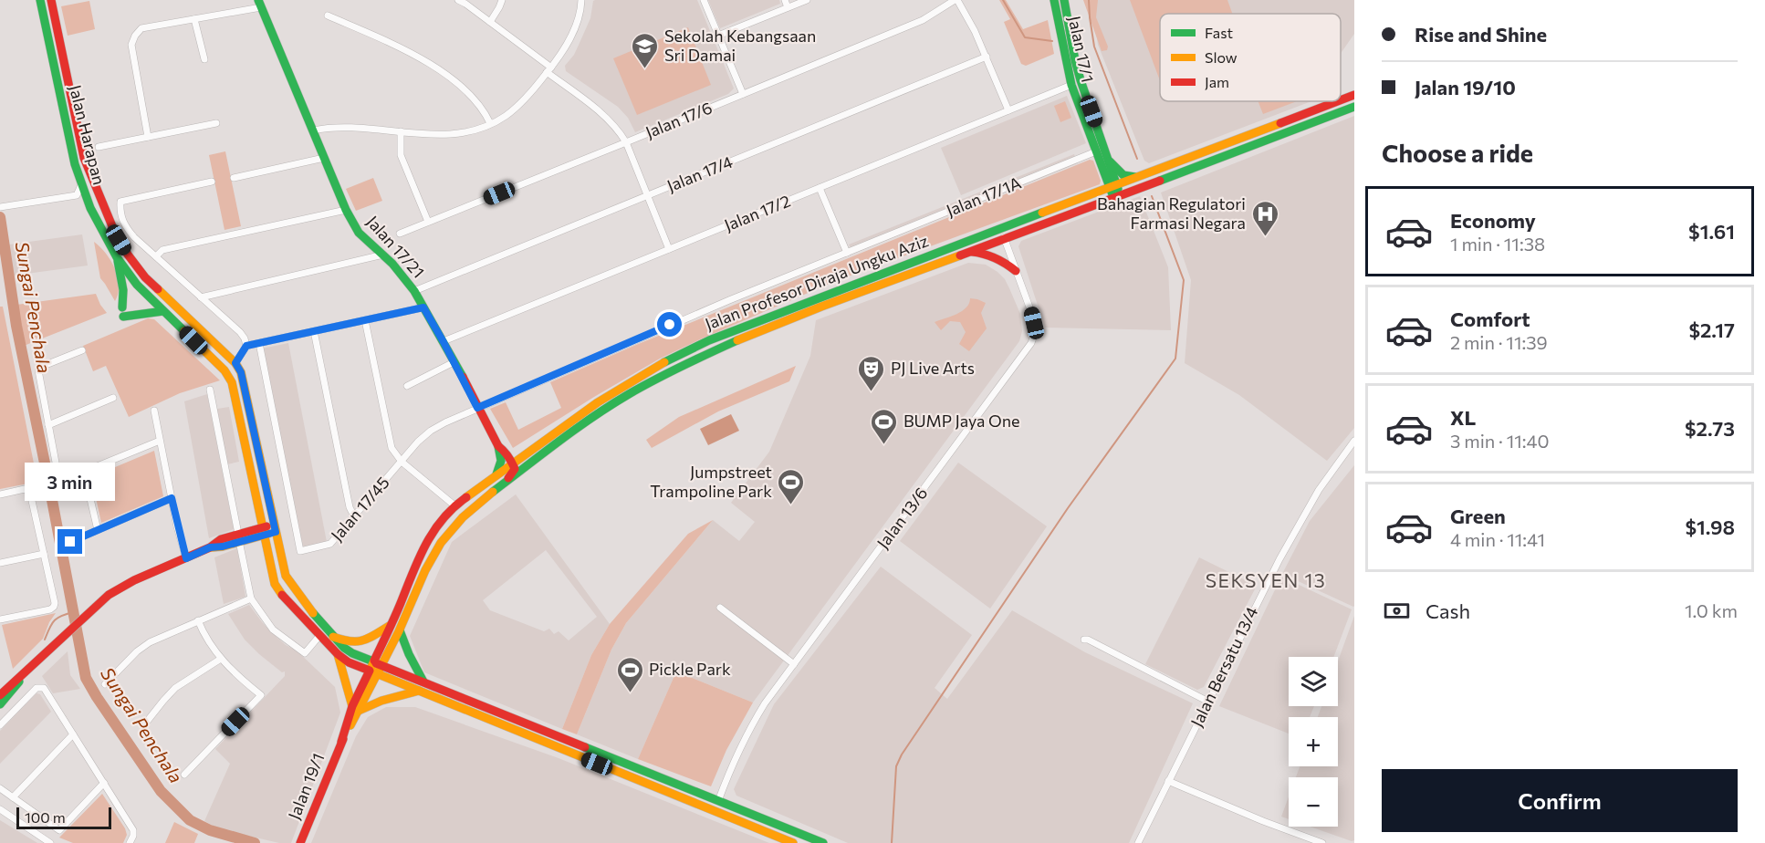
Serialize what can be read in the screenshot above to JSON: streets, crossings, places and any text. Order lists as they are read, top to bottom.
{
  "streets": {
    "main road": [
      "Jalan 17/1",
      "Jalan Harapan",
      "Jalan 17/21",
      "Jalan Profesor Diraja Ungku Aziz",
      "Jalan 19/1"
    ],
    "street": [
      "Jalan 17/6",
      "Jalan 17/4",
      "Jalan 17/1A",
      "Jalan 17/2",
      "Jalan 17/45",
      "Jalan 13/6",
      "Jalan Bersatu 13/4"
    ]
  },
  "crossings": [
    ["Jalan 17/1", "Jalan 17/1A"],
    ["Jalan 17/1", "Jalan 17/2"],
    ["Jalan 17/1", "Jalan Profesor Diraja Ungku Aziz"],
    ["Jalan Harapan", "Jalan Profesor Diraja Ungku Aziz"],
    ["Jalan Harapan", "Jalan 13/6"],
    ["Jalan Harapan", "Jalan 19/1"],
    ["Jalan 17/4", "Jalan 17/21"],
    ["Jalan 17/1A", "Jalan 17/21"],
    ["Jalan 17/1A", "Jalan 17/45"],
    ["Jalan 17/2", "Jalan 17/21"],
    ["Jalan 17/21", "Jalan Profesor Diraja Ungku Aziz"],
    ["Jalan 17/21", "Jalan 17/45"],
    ["Jalan Profesor Diraja Ungku Aziz", "Jalan 13/6"],
    ["Jalan Profesor Diraja Ungku Aziz", "Jalan 19/1"]
  ],
  "districts": ["SEKSYEN 13"],
  "water": ["Sungai Penchala"],
  "places": {
    "school or university": ["Sekolah Kebangsaan Sri Damai"],
    "hospital": ["Bahagian Regulatori Farmasi Negara"],
    "theatre": ["PJ Live Arts"],
    "sports": ["BUMP Jaya One", "Jumpstreet Trampoline Park", "Pickle Park"]
  },
  "legend": ["Fast", "Slow", "Jam"],
  "scale_bar": "100 m",
  "page": {
    "banner": ["Rise and Shine", "Jalan 19/10"],
    "heading": "Choose a ride",
    "list": [
      {
        "name": "Economy",
        "note": "1 min · 11:38",
        "value": "$1.61"
      },
      {
        "name": "Comfort",
        "note": "2 min · 11:39",
        "value": "$2.17"
      },
      {
        "name": "XL",
        "note": "3 min · 11:40",
        "value": "$2.73"
      },
      {
        "name": "Green",
        "note": "4 min · 11:41",
        "value": "$1.98"
      }
    ],
    "bubble": "3 min",
    "pay": ["Cash", "1.0 km"],
    "map_buttons": ["+", "−"],
    "buttons": "Confirm",
    "scale": "100 m"
  }
}
